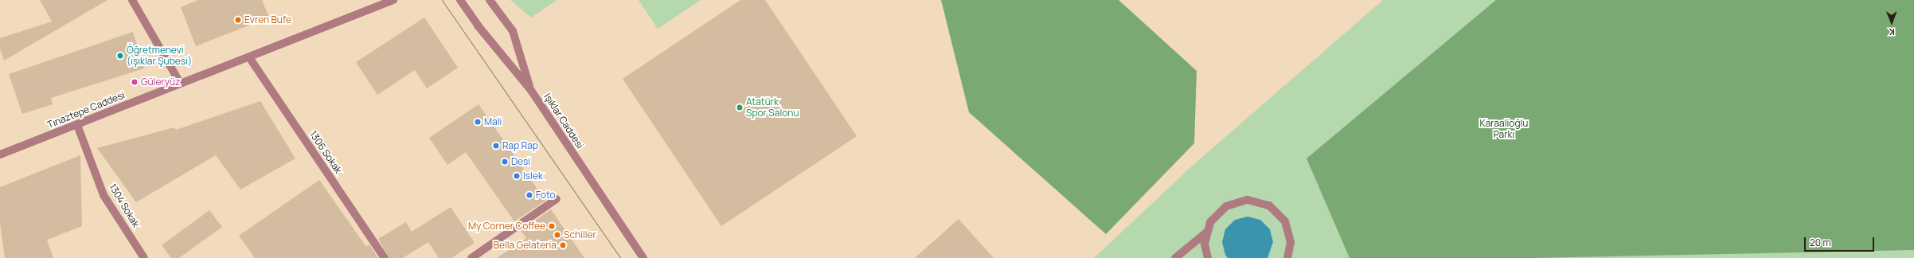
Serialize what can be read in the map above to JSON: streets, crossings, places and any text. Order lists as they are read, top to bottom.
{
  "streets": {
    "street": [
      "Tınaztepe Caddesi",
      "Işıklar Caddesi",
      "1306 Sokak",
      "1304 Sokak"
    ]
  },
  "crossings": [
    ["Tınaztepe Caddesi", "1306 Sokak"],
    ["Tınaztepe Caddesi", "1304 Sokak"]
  ],
  "parks": ["Karaalioğlu Parkı"],
  "places": [
    "Evren Bufe",
    "Öğretmenevi (ışıklar Şubesi)",
    "Güleryüz",
    "Atatürk Spor Salonu",
    "Mali",
    "Rap Rap",
    "Desi",
    "Islek",
    "Foto",
    "My Corner Coffee",
    "Schiller",
    "Bella Gelateria"
  ],
  "scale_bar": "20 m",
  "north": "bottom"
}
